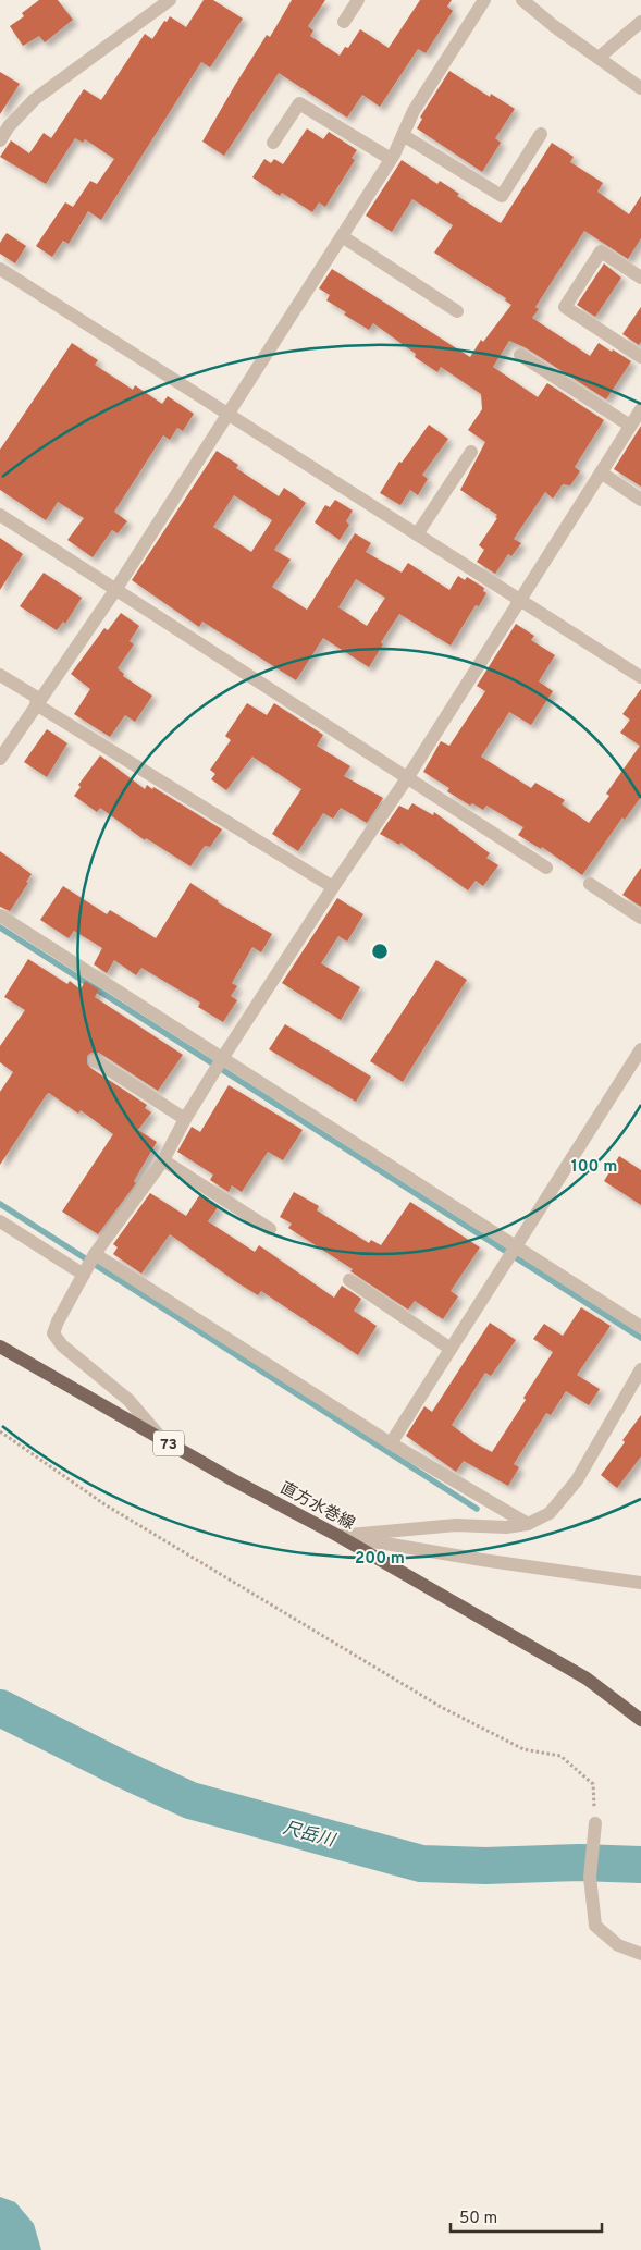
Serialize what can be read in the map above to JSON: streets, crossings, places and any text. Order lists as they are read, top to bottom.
{
  "streets": {
    "main road": ["73", "直方水巻線"]
  },
  "water": ["尺岳川"],
  "scale_bar": "50 m",
  "rings": ["100 m", "200 m"]
}
